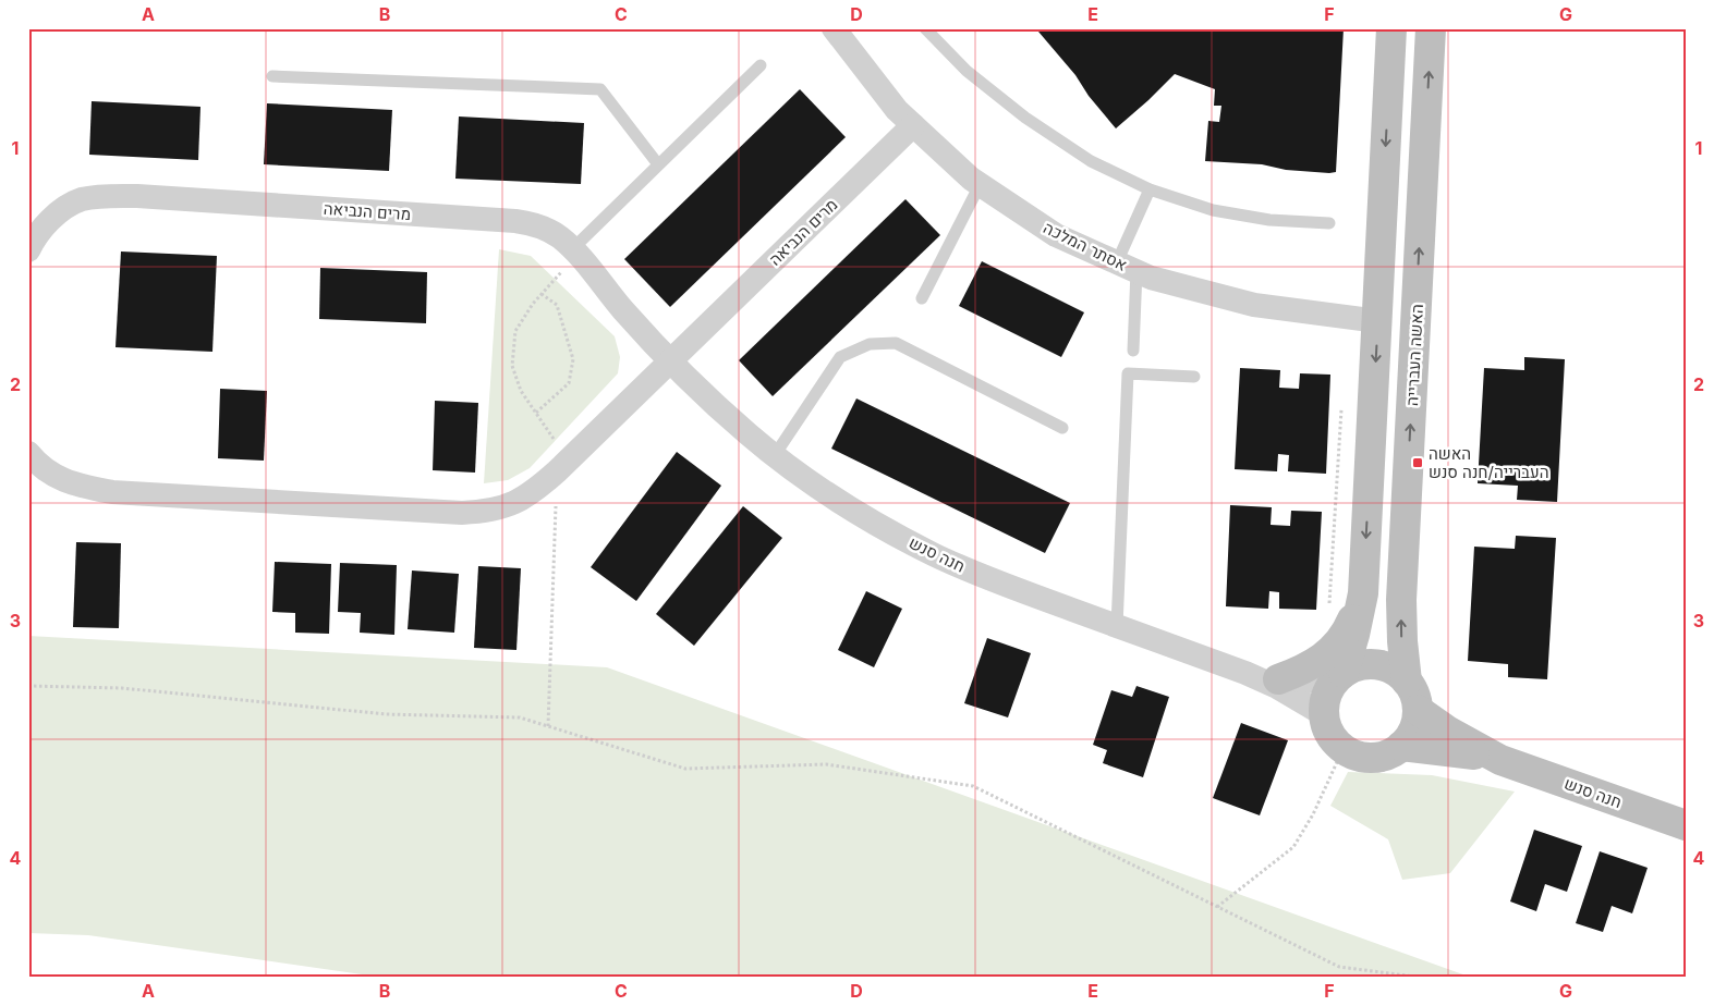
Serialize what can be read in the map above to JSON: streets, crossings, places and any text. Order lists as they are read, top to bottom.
{
  "streets": {
    "street": [
      "מרים הנביאה",
      "אסתר המלכה",
      "האשה העברייה",
      "חנה סנש"
    ]
  },
  "crossings": [
    ["מרים הנביאה", "אסתר המלכה"],
    ["מרים הנביאה", "חנה סנש"],
    ["האשה העברייה", "חנה סנש"]
  ],
  "places": {
    "transit": ["האשה העברייה/חנה סנש"]
  },
  "grid": {
    "columns": [
      "A",
      "B",
      "C",
      "D",
      "E",
      "F",
      "G"
    ],
    "rows": [
      "1",
      "2",
      "3",
      "4"
    ]
  }
}
